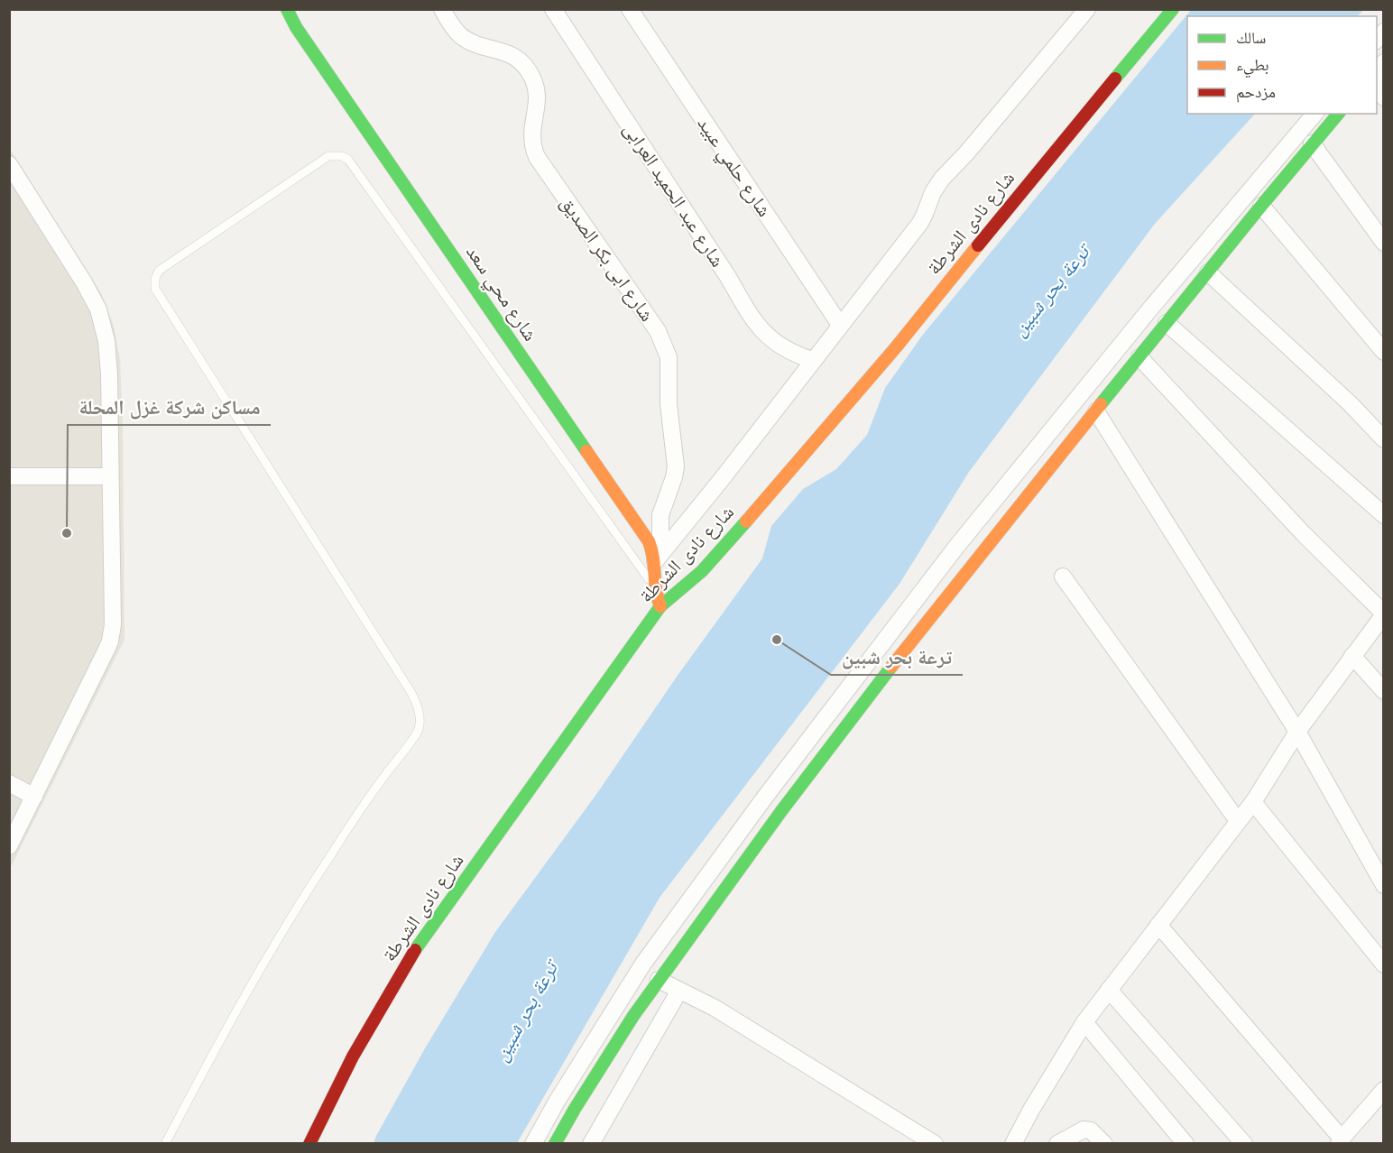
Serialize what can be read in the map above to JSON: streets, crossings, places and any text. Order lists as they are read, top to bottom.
{
  "streets": {
    "street": [
      "شارع حلمي عبيد",
      "شارع عبد الحميد العرابى",
      "شارع نادى الشرطة",
      "شارع ابى بكر الصديق",
      "شارع محي سعد"
    ]
  },
  "crossings": [
    ["شارع نادى الشرطة", "شارع محي سعد"],
    ["شارع ابى بكر الصديق", "شارع محي سعد"]
  ],
  "water": ["ترعة بحر شبين"],
  "places": ["مساكن شركة غزل المحلة", "ترعة بحر شبين"],
  "legend": ["سالك", "بطيء", "مزدحم"]
}
